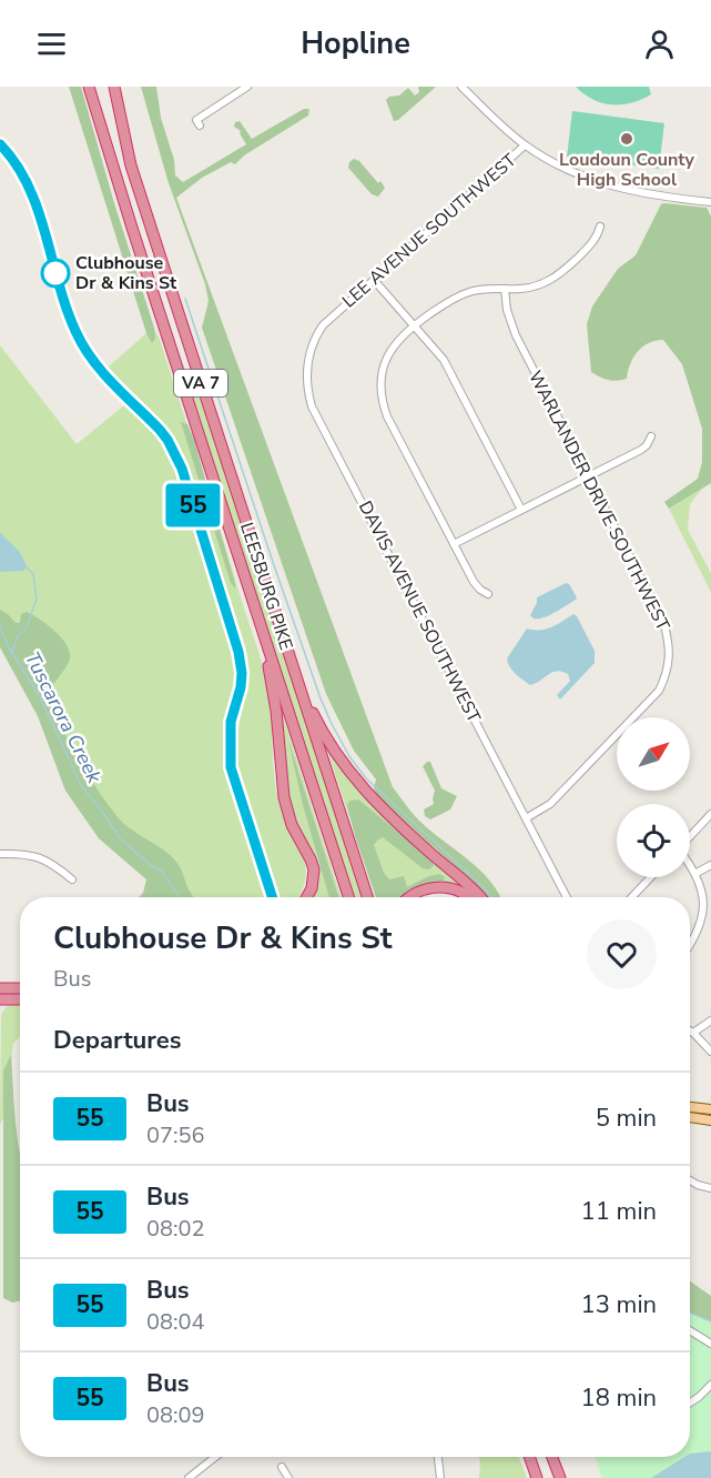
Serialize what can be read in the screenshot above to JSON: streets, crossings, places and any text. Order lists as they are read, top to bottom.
{
  "streets": {
    "highway": ["VA 7", "LEESBURG PIKE"],
    "street": ["LEE AVENUE SOUTHWEST", "WARLANDER DRIVE SOUTHWEST", "DAVIS AVENUE SOUTHWEST"]
  },
  "crossings": [
    ["LEE AVENUE SOUTHWEST", "DAVIS AVENUE SOUTHWEST"],
    ["WARLANDER DRIVE SOUTHWEST", "DAVIS AVENUE SOUTHWEST"]
  ],
  "water": ["Tuscarora Creek"],
  "places": ["Loudoun County High School", "Clubhouse Dr & Kins St"],
  "lines": ["bus line 55"],
  "north": "top right",
  "page": {
    "header": "Hopline",
    "on_map": "55",
    "heading": [
      ["Clubhouse Dr & Kins St", "Bus"],
      "Departures"
    ],
    "list": [
      {
        "mark": "55",
        "name": "Bus",
        "note": "07:56",
        "value": "5 min"
      },
      {
        "mark": "55",
        "name": "Bus",
        "note": "08:02",
        "value": "11 min"
      },
      {
        "mark": "55",
        "name": "Bus",
        "note": "08:04",
        "value": "13 min"
      },
      {
        "mark": "55",
        "name": "Bus",
        "note": "08:09",
        "value": "18 min"
      }
    ]
  }
}
